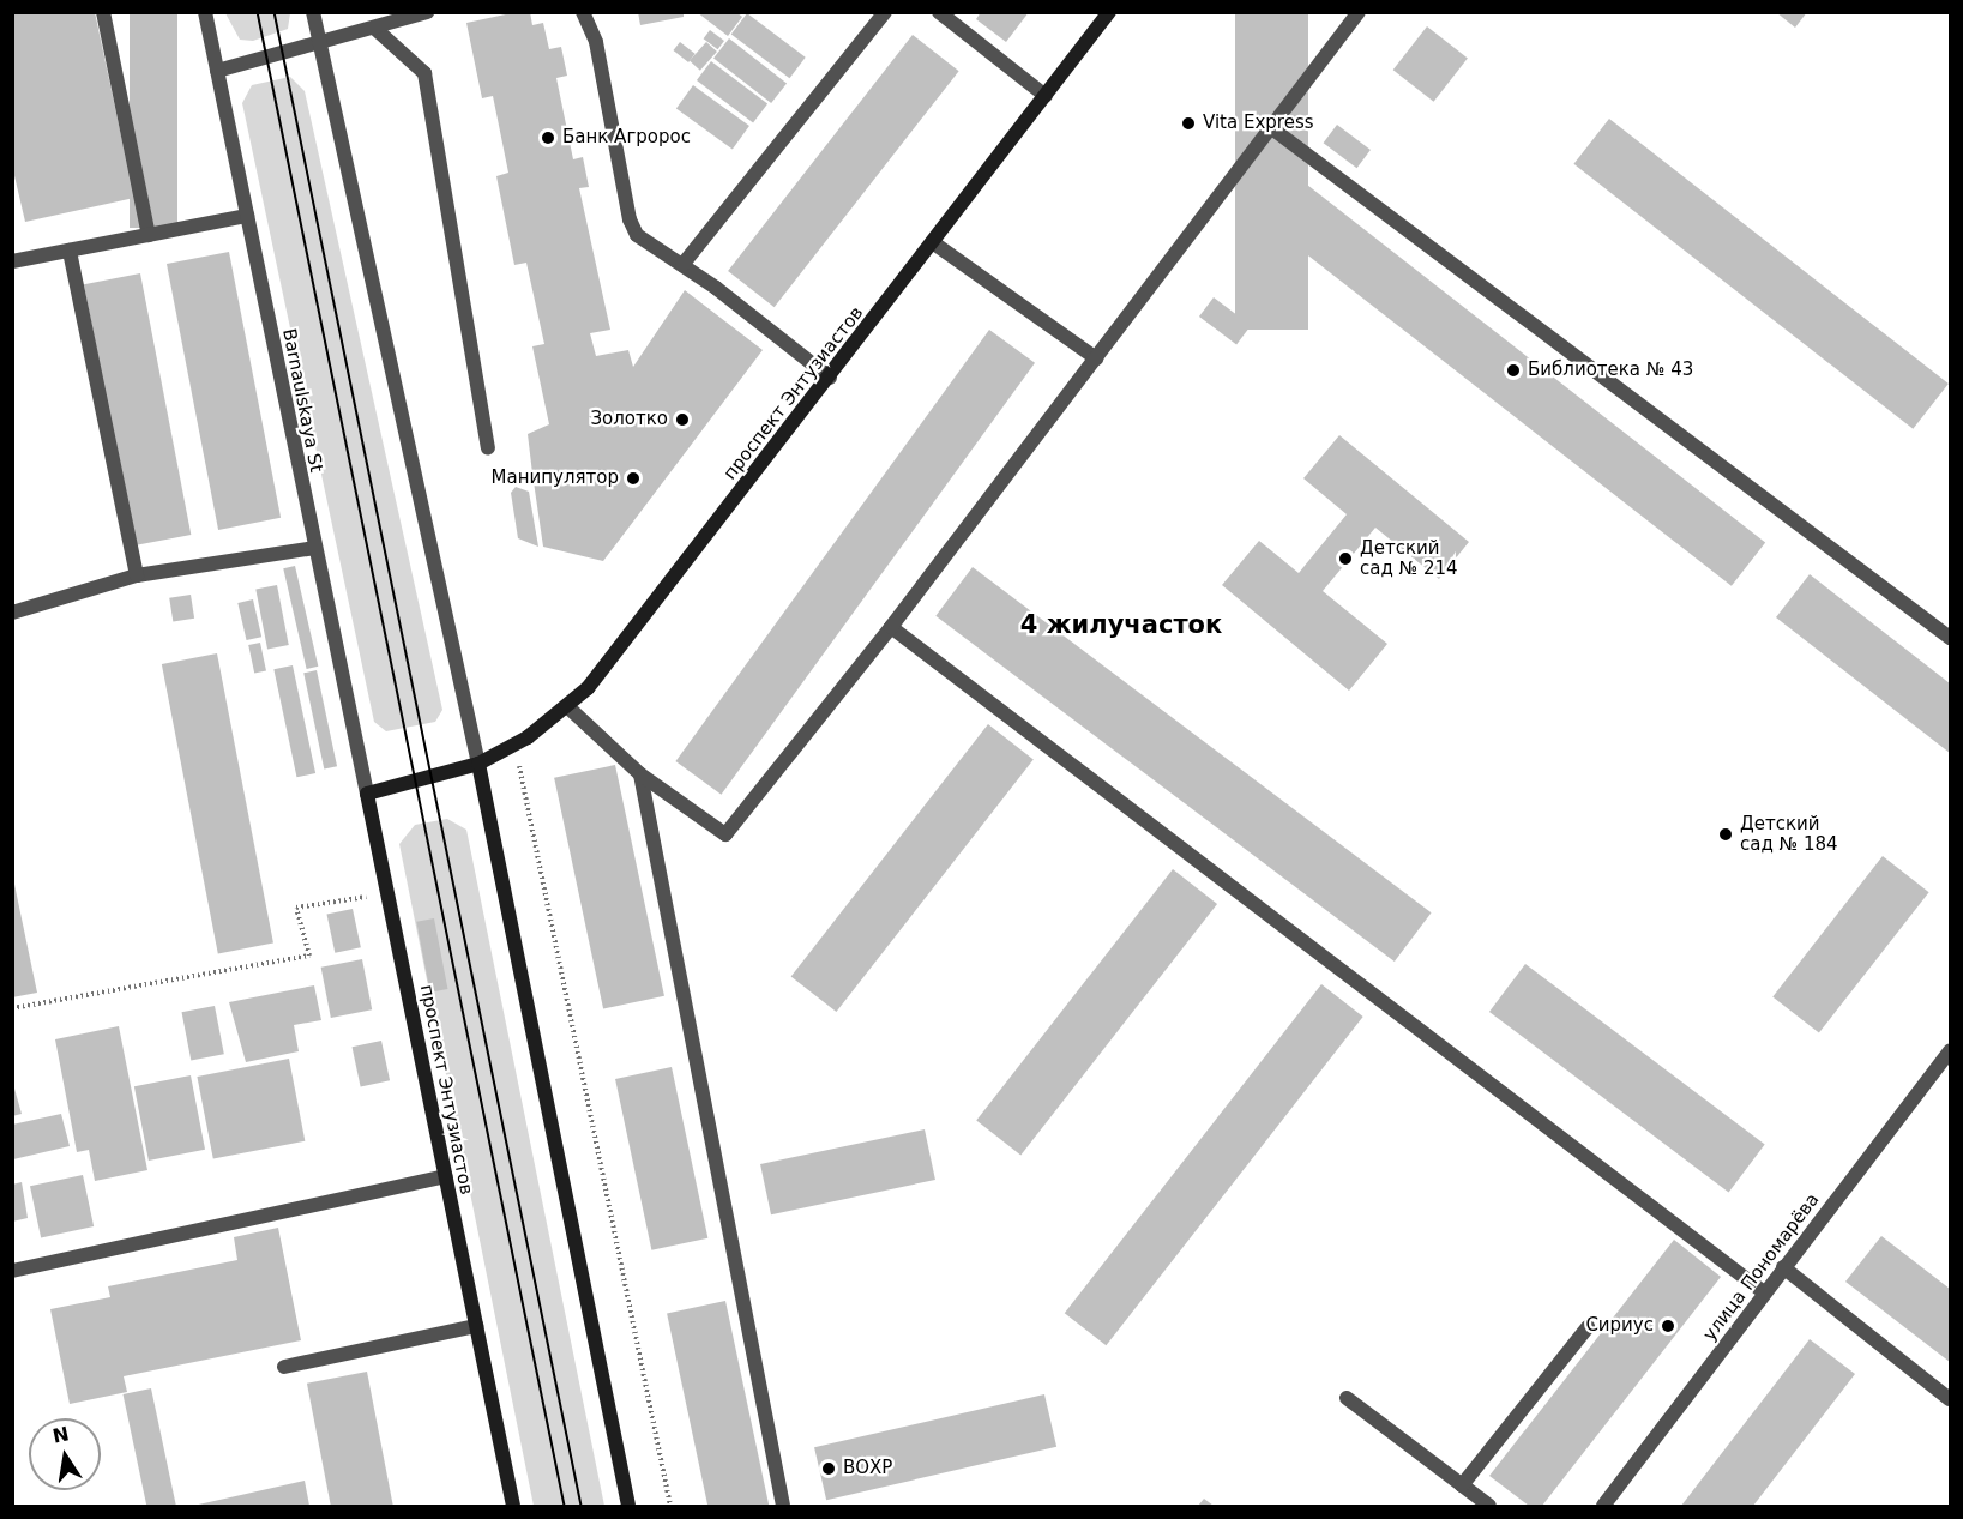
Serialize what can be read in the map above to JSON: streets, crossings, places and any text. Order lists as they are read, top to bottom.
{
  "streets": {
    "main road": ["проспект Энтузиастов"],
    "street": ["Barnaulskaya St", "улица Пономарёва"]
  },
  "crossings": [
    ["проспект Энтузиастов", "Barnaulskaya St"]
  ],
  "districts": ["4 жилучасток"],
  "places": [
    "Vita Express",
    "Банк Агророс",
    "Библиотека № 43",
    "Золотко",
    "Манипулятор",
    "Детский сад № 214",
    "Детский сад № 184",
    "Сириус",
    "ВОХР"
  ],
  "north": "top"
}
